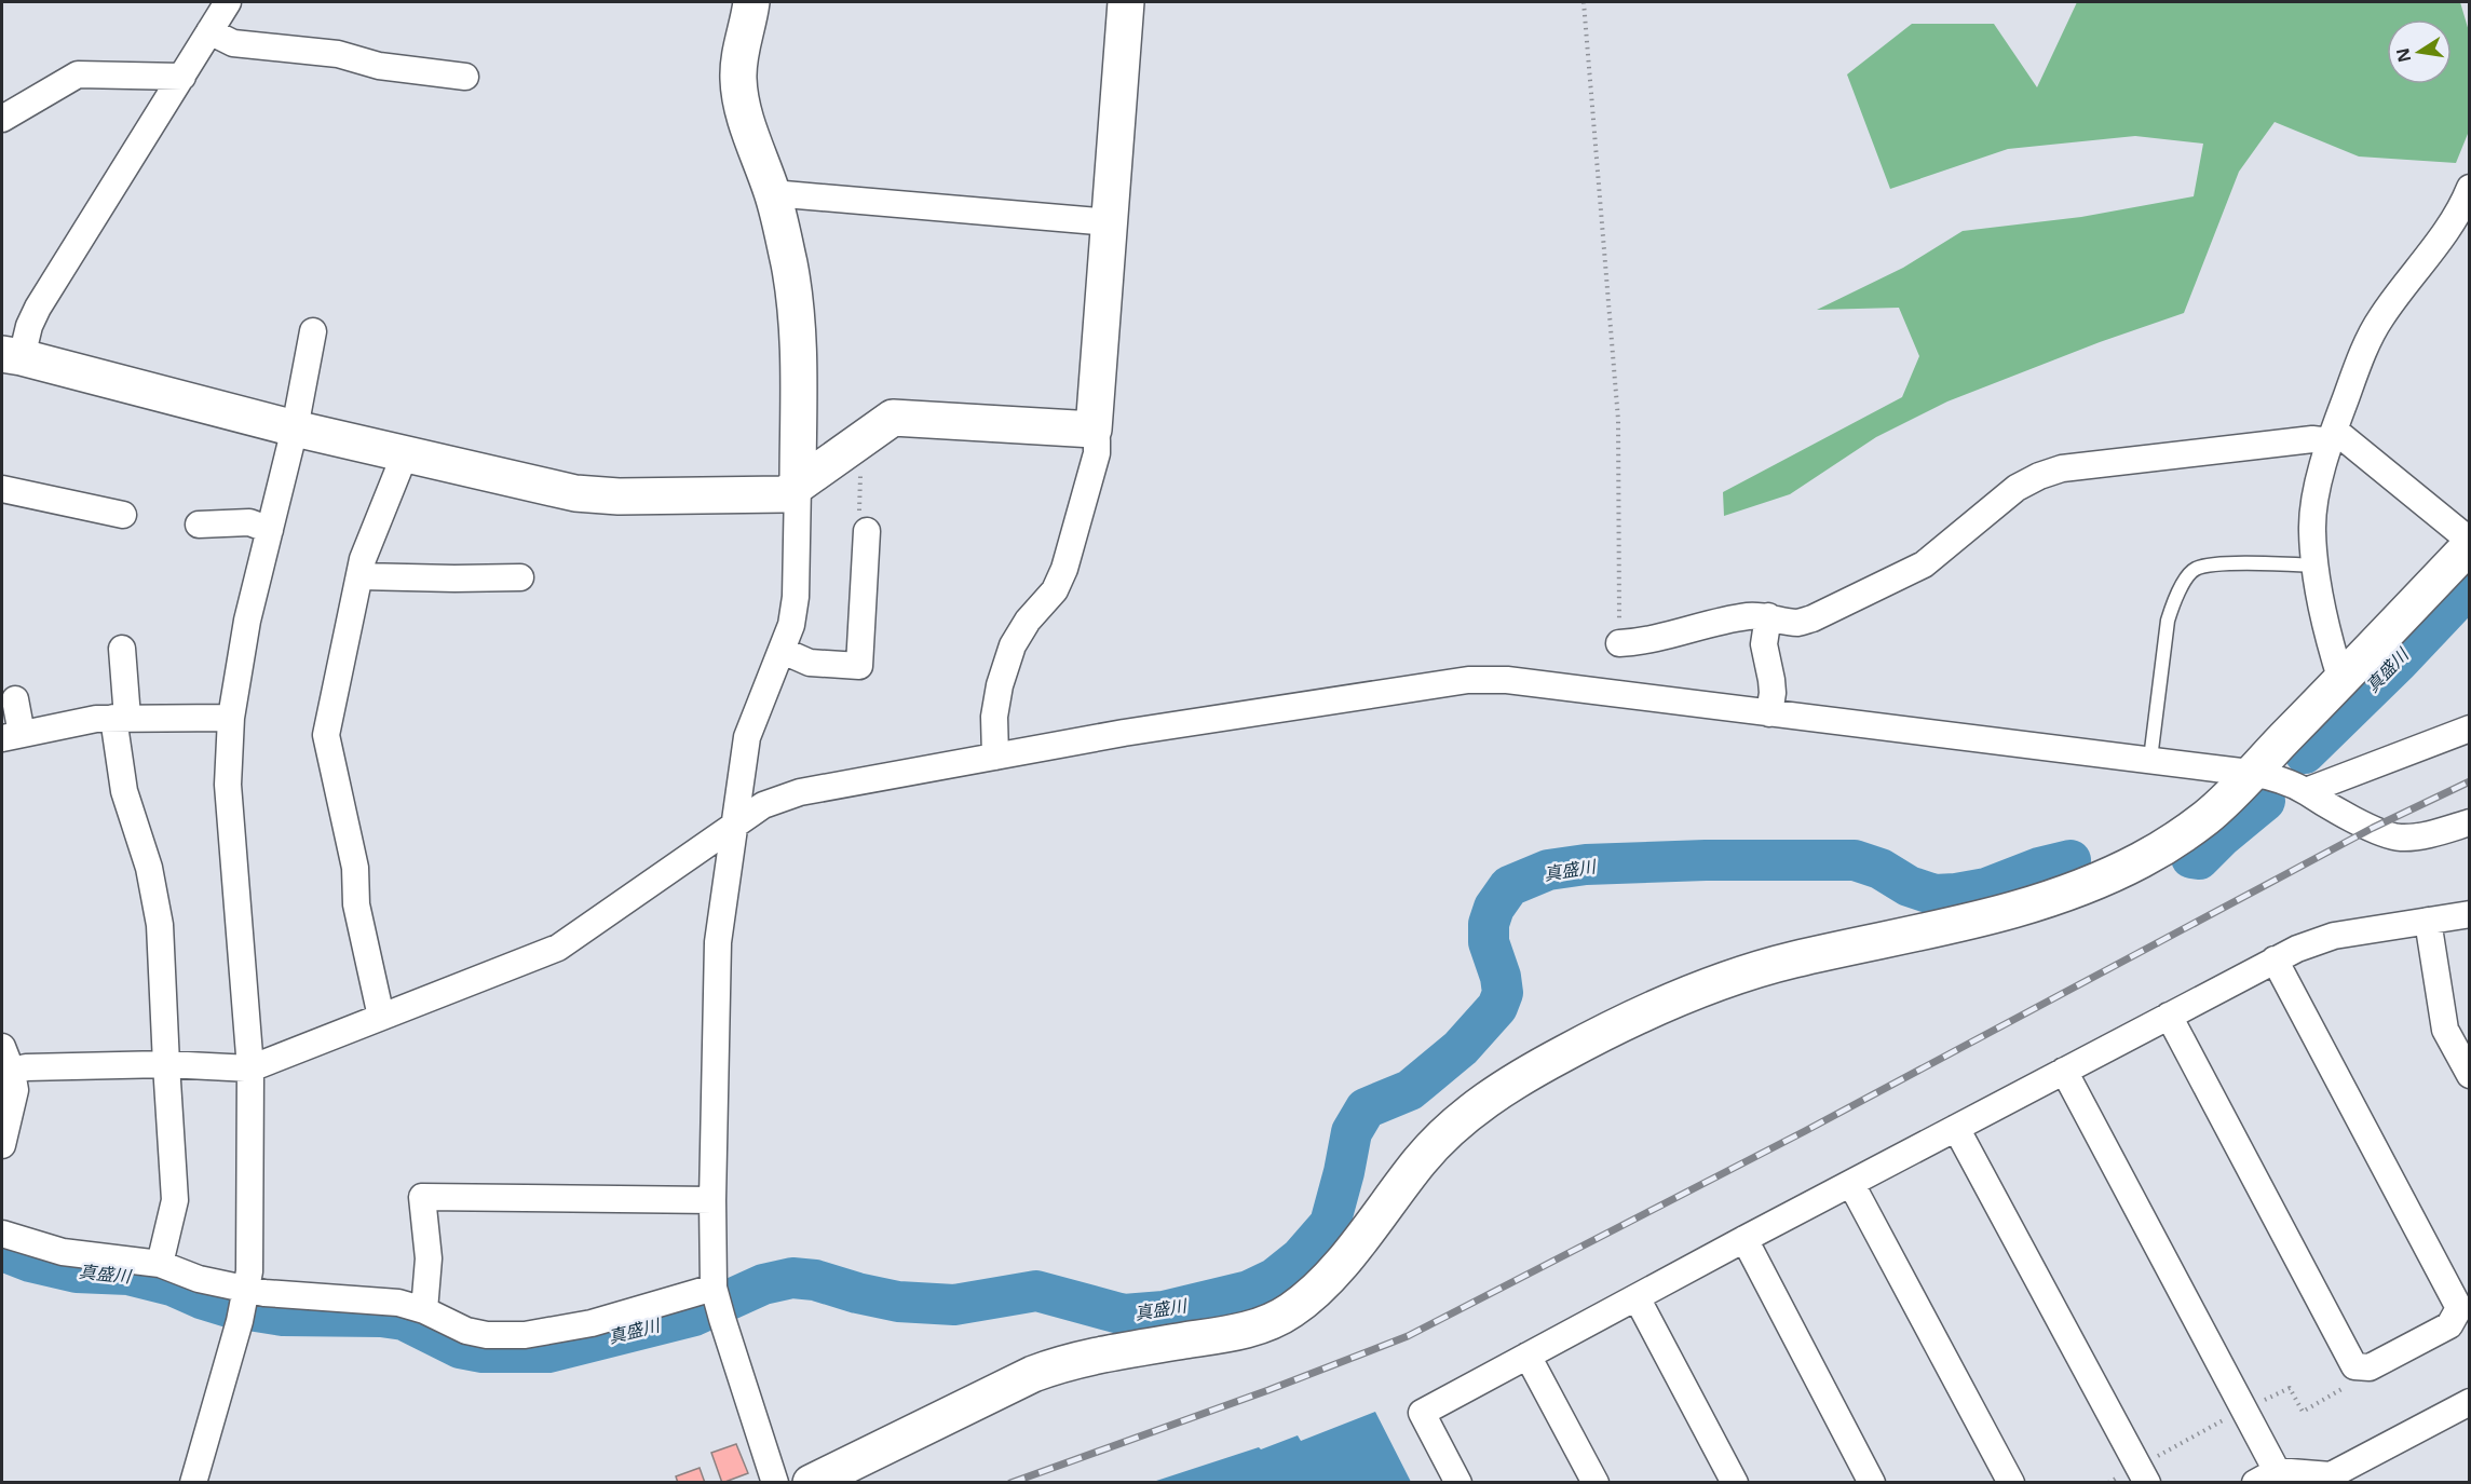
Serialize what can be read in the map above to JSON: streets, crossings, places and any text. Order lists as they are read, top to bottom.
{
  "water": ["真盛川"],
  "north": "left"
}
